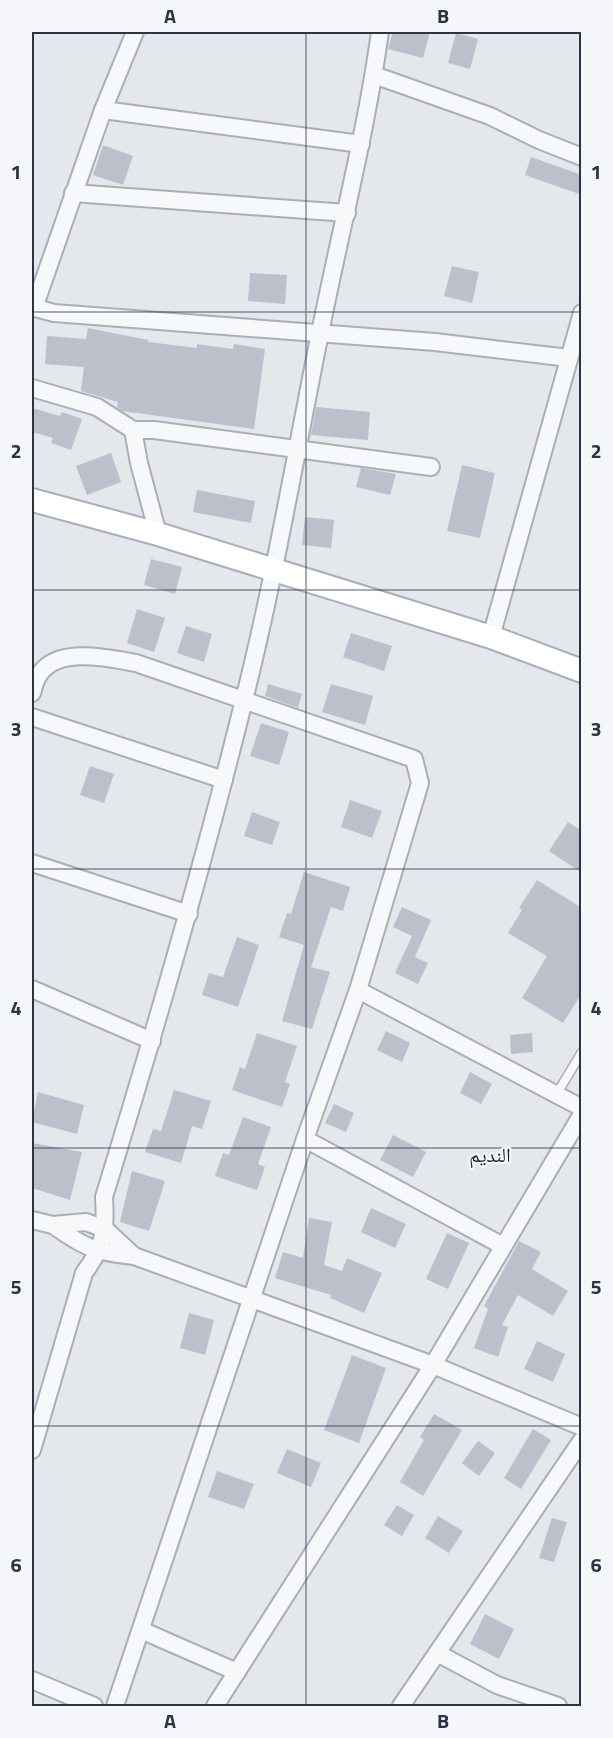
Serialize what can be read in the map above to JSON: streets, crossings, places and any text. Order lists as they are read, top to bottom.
{
  "districts": ["النديم"],
  "grid": {
    "columns": ["A", "B"],
    "rows": [
      "1",
      "2",
      "3",
      "4",
      "5",
      "6"
    ]
  }
}
